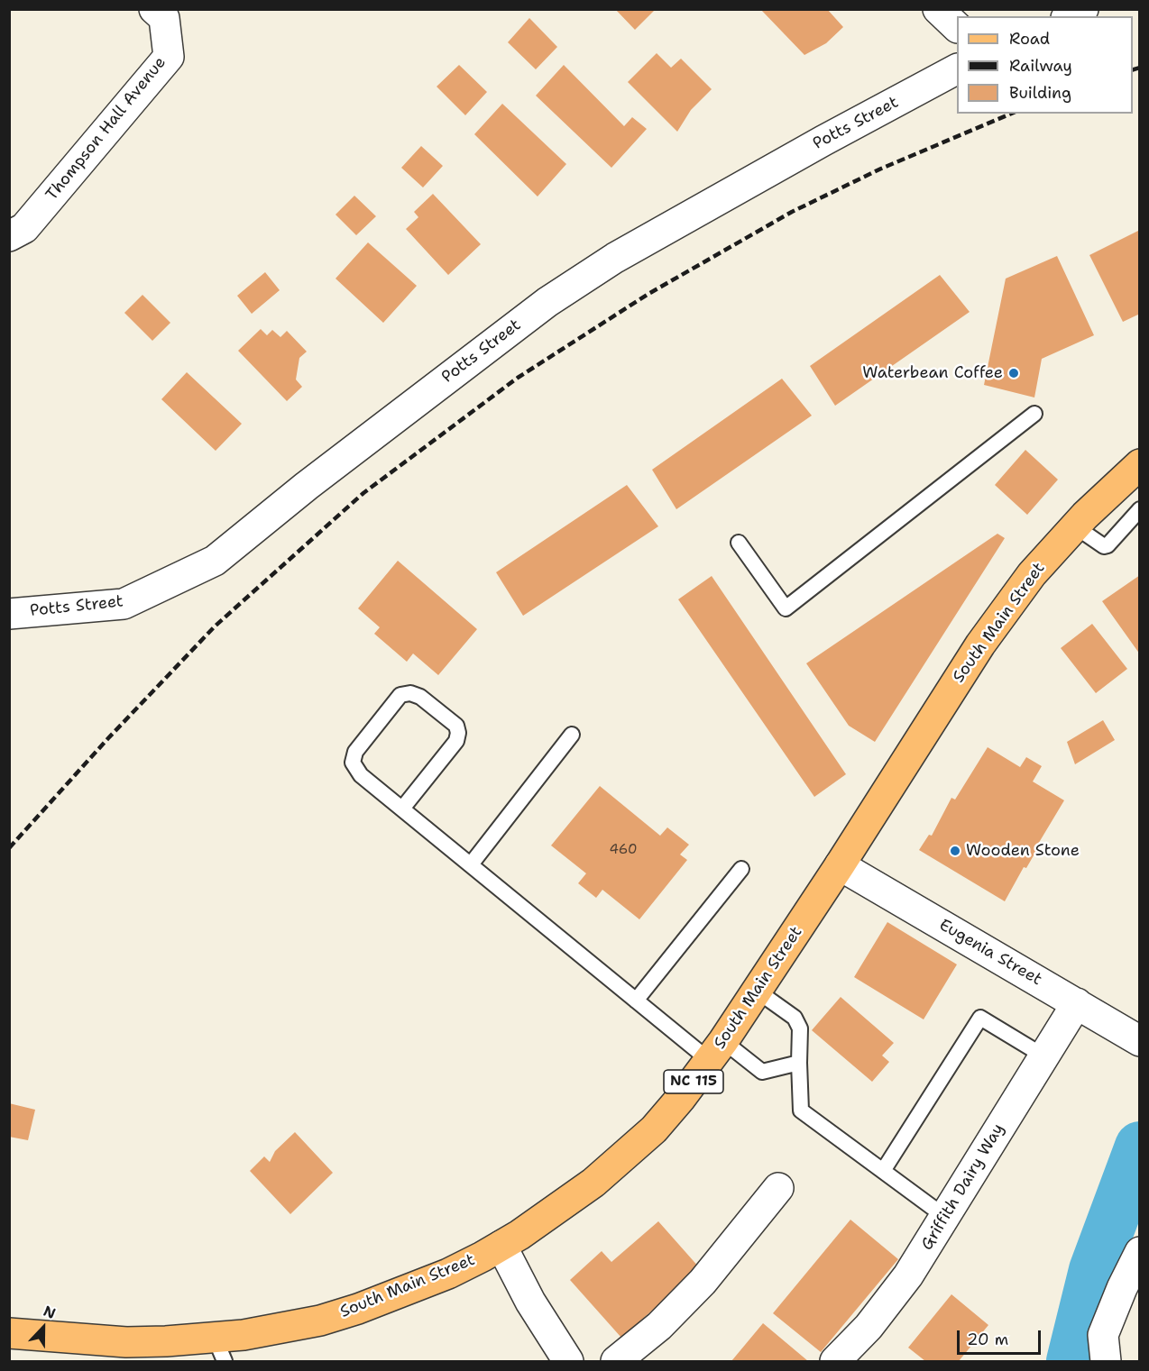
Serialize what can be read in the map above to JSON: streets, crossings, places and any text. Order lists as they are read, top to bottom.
{
  "streets": {
    "main road": ["South Main Street", "NC 115"],
    "street": [
      "Potts Street",
      "Thompson Hall Avenue",
      "Eugenia Street",
      "Griffith Dairy Way"
    ]
  },
  "crossings": [
    ["South Main Street", "Eugenia Street"],
    ["Eugenia Street", "Griffith Dairy Way"]
  ],
  "places": ["Waterbean Coffee", "Wooden Stone"],
  "house_numbers": ["460"],
  "legend": ["Road", "Railway", "Building"],
  "scale_bar": "20 m",
  "north": "top"
}
